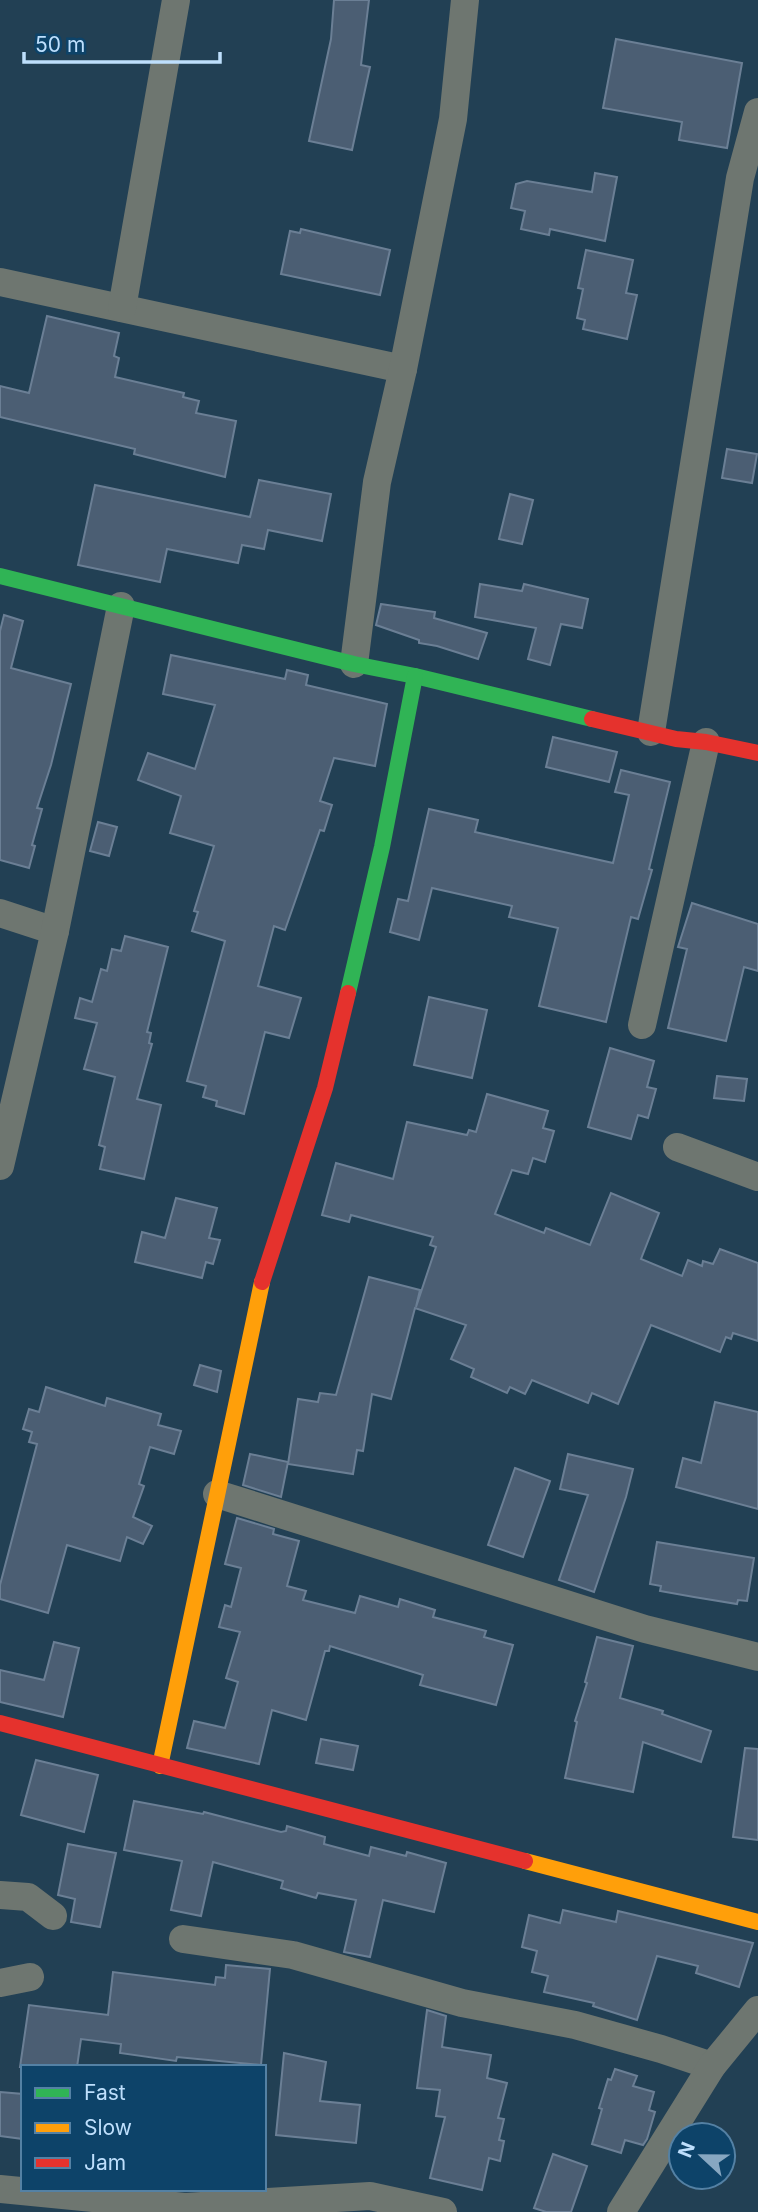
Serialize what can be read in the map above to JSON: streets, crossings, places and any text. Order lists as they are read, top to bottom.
{
  "legend": ["Fast", "Slow", "Jam"],
  "scale_bar": "50 m",
  "north": "left"
}
